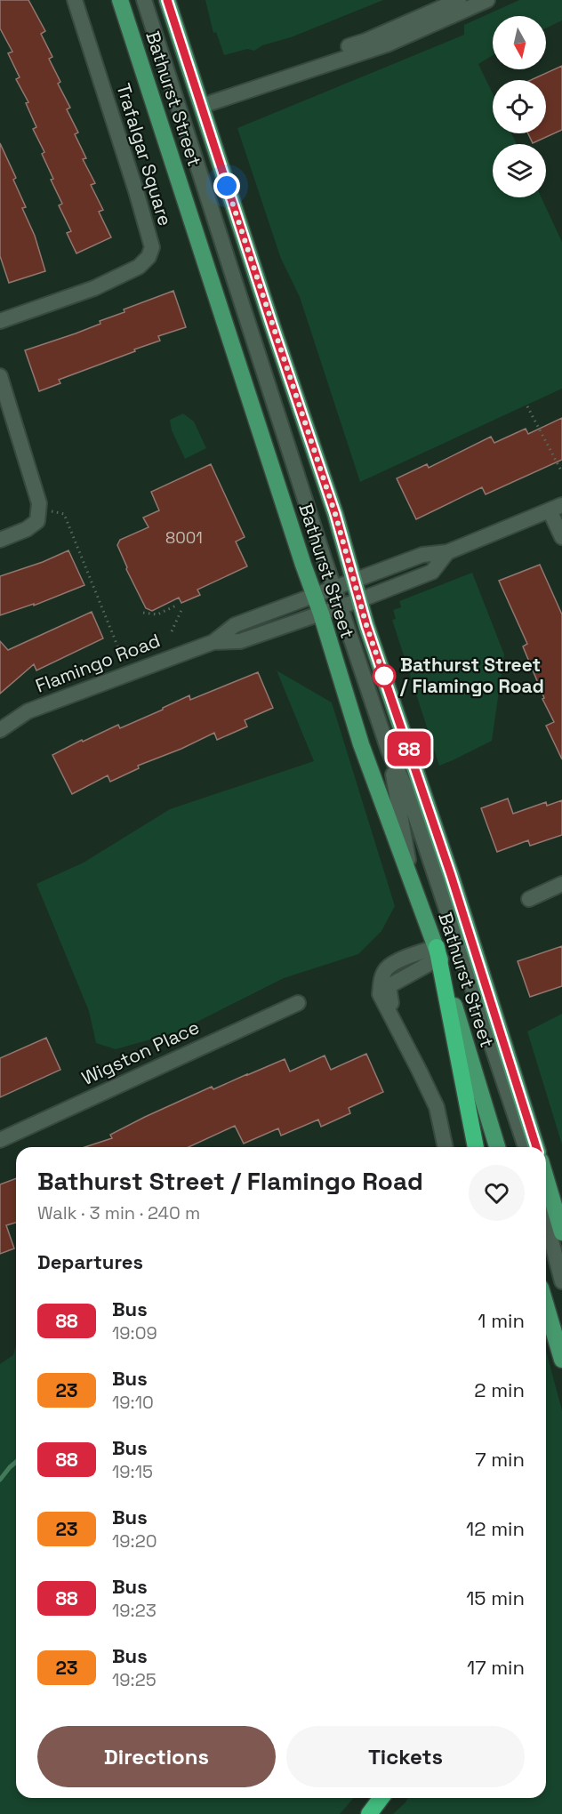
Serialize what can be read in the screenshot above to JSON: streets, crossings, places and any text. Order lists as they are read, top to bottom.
{
  "streets": {
    "main road": ["Bathurst Street"],
    "street": ["Trafalgar Square", "Flamingo Road", "Wigston Place"]
  },
  "crossings": [
    ["Bathurst Street", "Flamingo Road"]
  ],
  "places": ["Bathurst Street / Flamingo Road"],
  "lines": ["bus line 88"],
  "house_numbers": ["8001"],
  "north": "bottom",
  "page": {
    "on_map": "88",
    "heading": [
      ["Bathurst Street / Flamingo Road", "Walk · 3 min · 240 m"],
      "Departures"
    ],
    "list": [
      {
        "mark": "88",
        "name": "Bus",
        "note": "19:09",
        "value": "1 min"
      },
      {
        "mark": "23",
        "name": "Bus",
        "note": "19:10",
        "value": "2 min"
      },
      {
        "mark": "88",
        "name": "Bus",
        "note": "19:15",
        "value": "7 min"
      },
      {
        "mark": "23",
        "name": "Bus",
        "note": "19:20",
        "value": "12 min"
      },
      {
        "mark": "88",
        "name": "Bus",
        "note": "19:23",
        "value": "15 min"
      },
      {
        "mark": "23",
        "name": "Bus",
        "note": "19:25",
        "value": "17 min"
      }
    ],
    "buttons": ["Directions", "Tickets"]
  }
}
